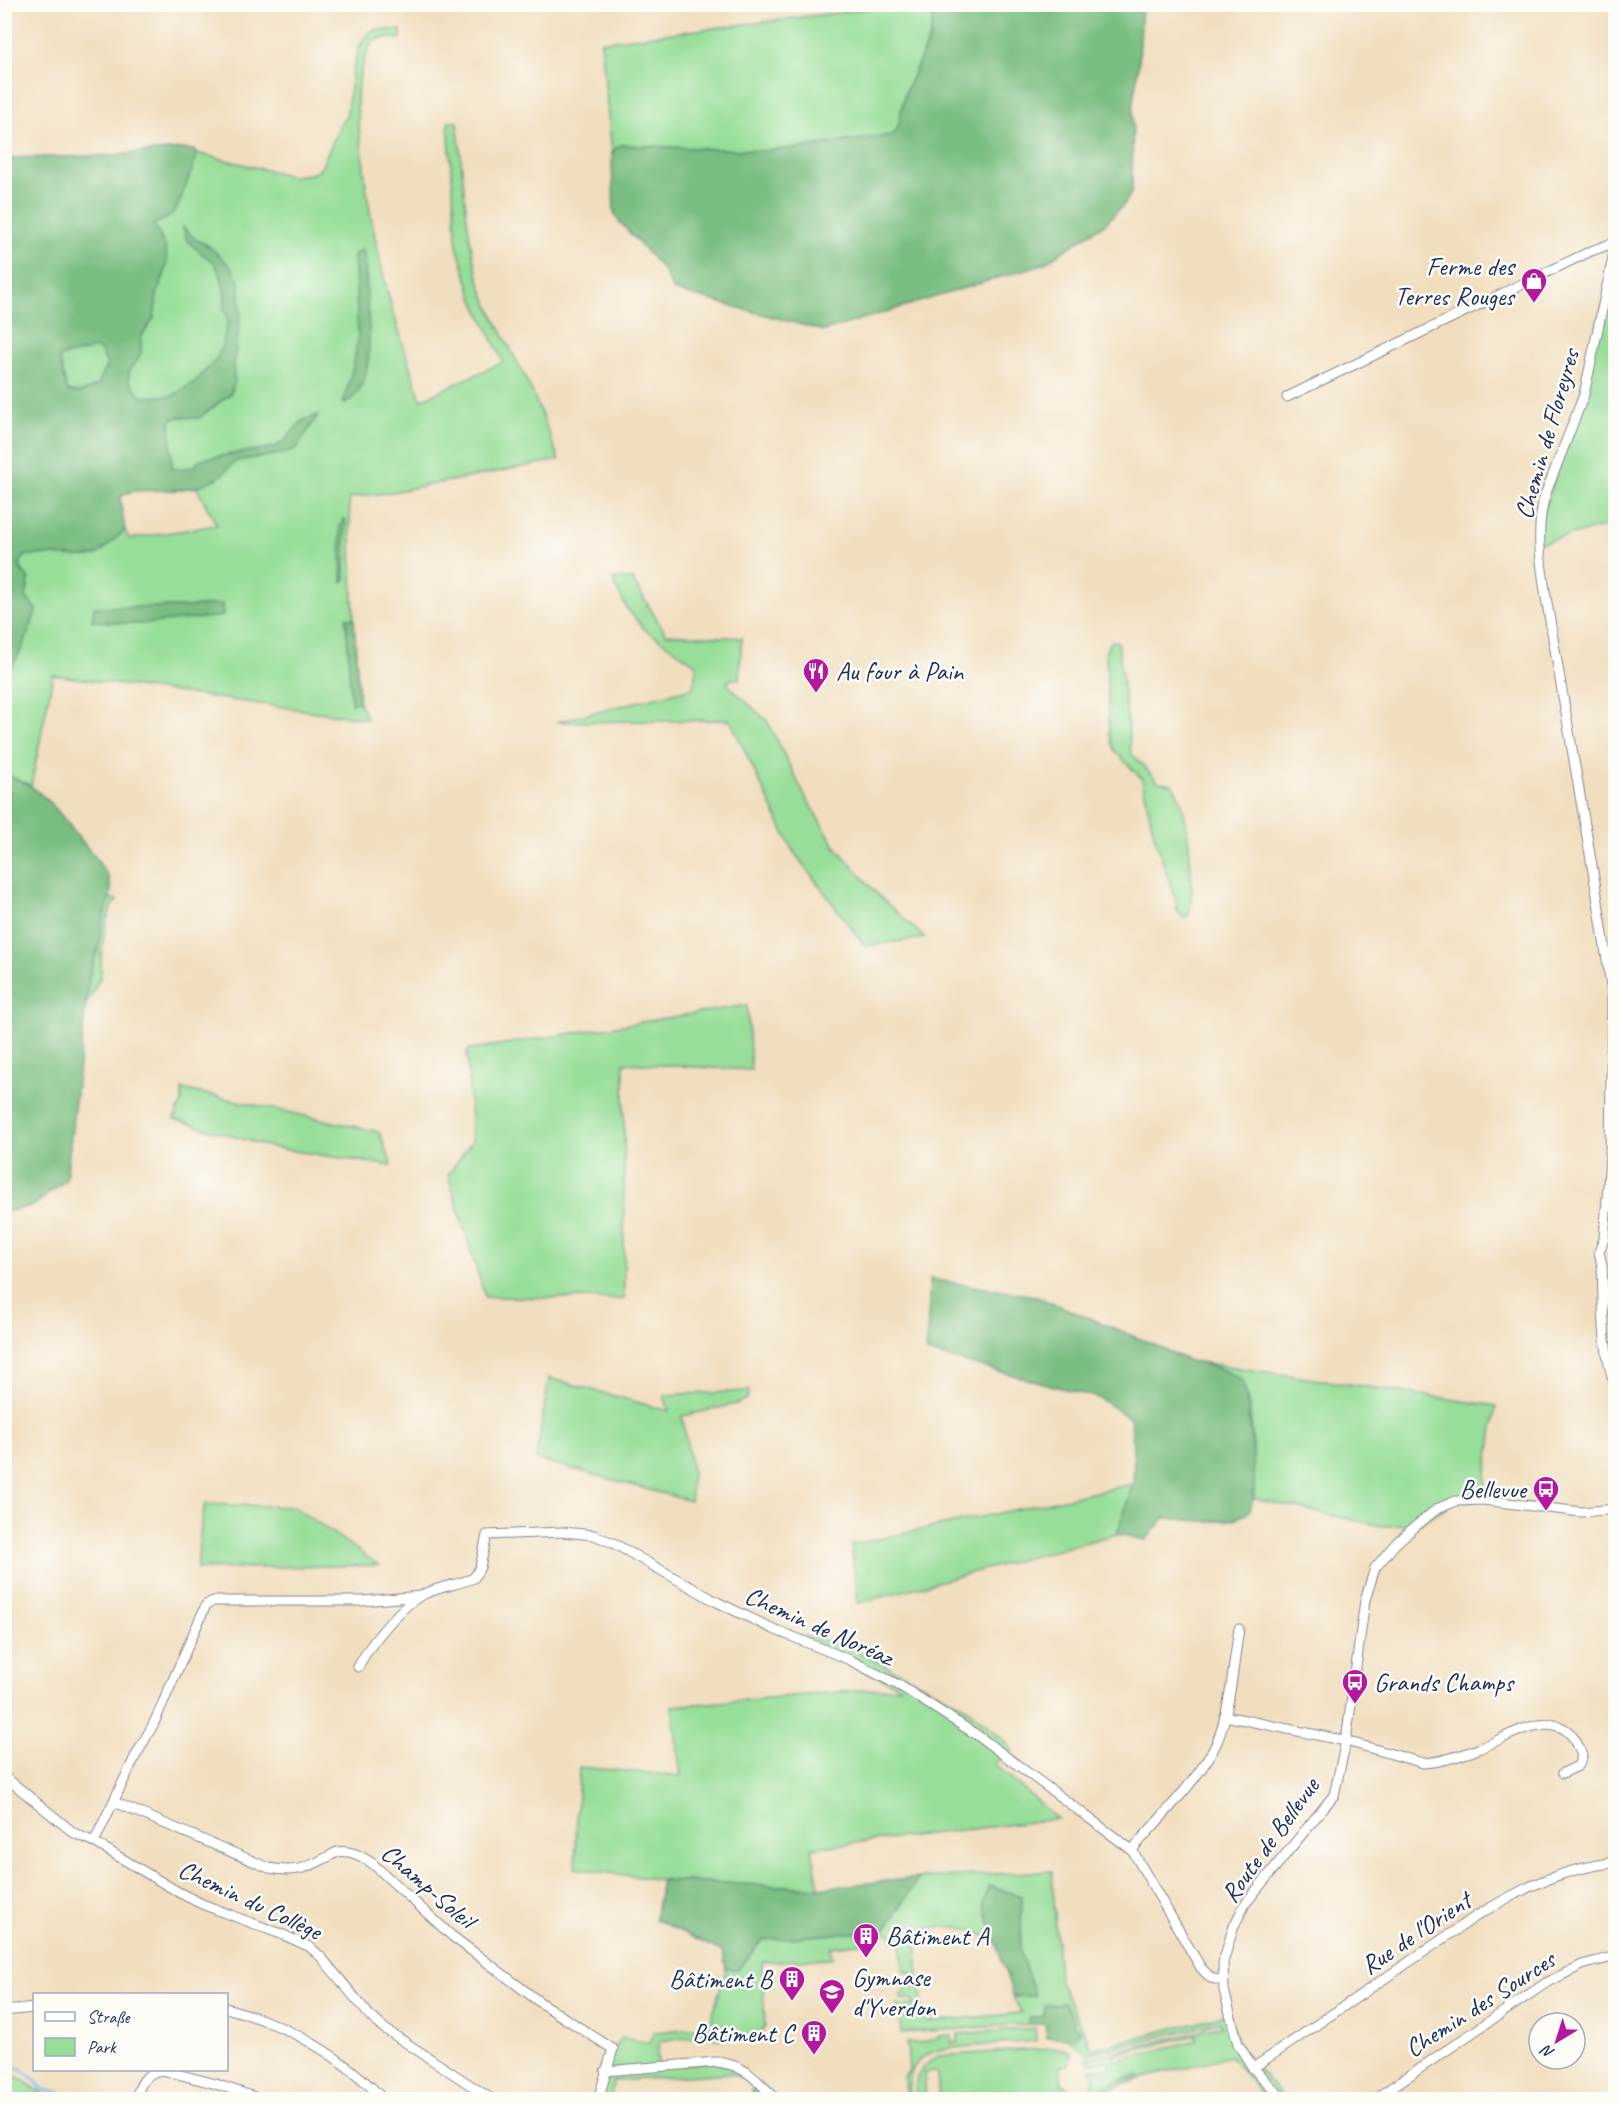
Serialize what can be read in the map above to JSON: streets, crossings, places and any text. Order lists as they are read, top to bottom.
{
  "streets": {
    "street": [
      "Chemin de Floreyres",
      "Chemin de Noréaz",
      "Route de Bellevue",
      "Champ-Soleil",
      "Chemin du Collège",
      "Rue de l'Orient",
      "Chemin des Sources"
    ]
  },
  "crossings": [
    ["Chemin de Noréaz", "Route de Bellevue"],
    ["Route de Bellevue", "Rue de l'Orient"]
  ],
  "places": {
    "shop": ["Ferme des Terres Rouges"],
    "restaurant": ["Au four à Pain"],
    "bus stop": ["Bellevue", "Grands Champs"],
    "building": ["Bâtiment A", "Bâtiment B", "Bâtiment C"],
    "school or university": ["Gymnase d'Yverdon"]
  },
  "legend": ["Straße", "Park"],
  "north": "bottom left"
}
